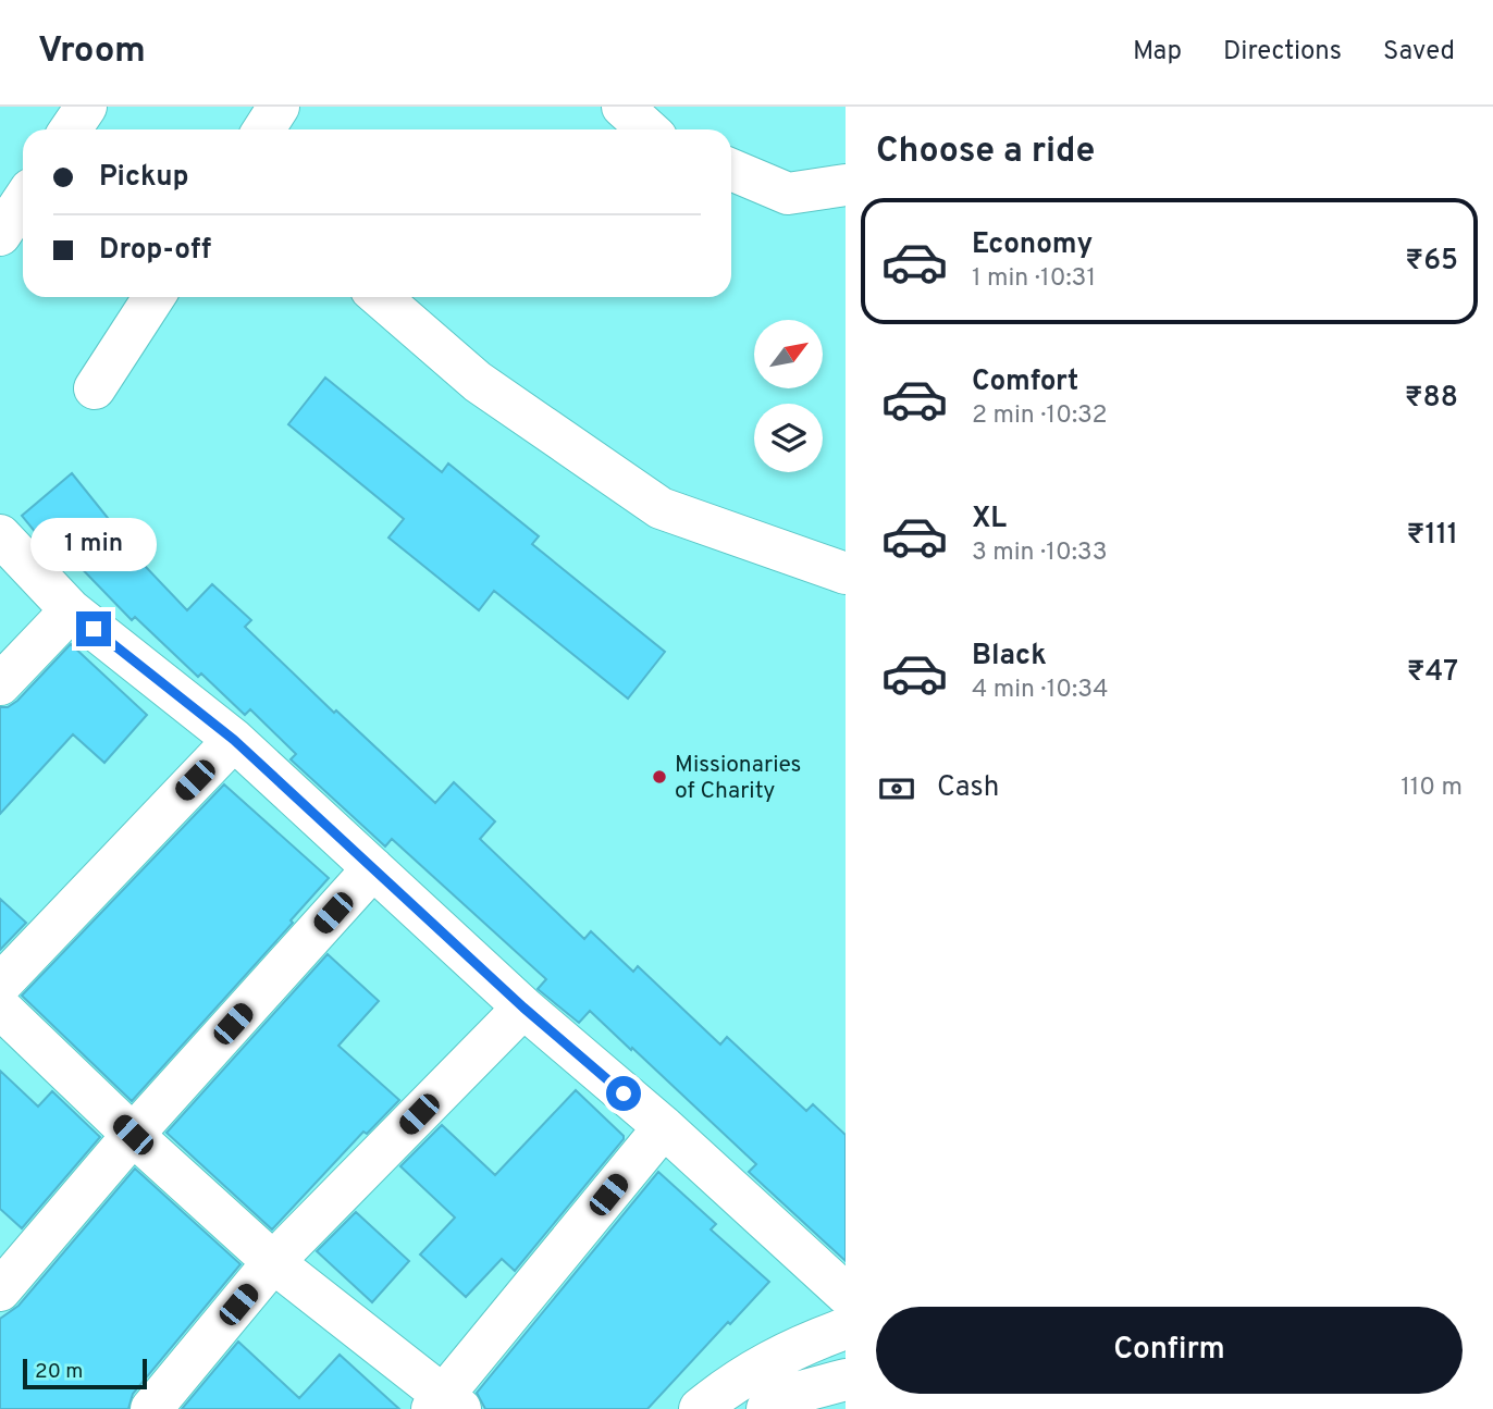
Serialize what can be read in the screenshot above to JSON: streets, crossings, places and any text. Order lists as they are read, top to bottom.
{
  "places": ["Missionaries of Charity"],
  "scale_bar": "20 m",
  "north": "top right",
  "page": {
    "header": "Vroom",
    "nav": ["Map", "Directions", "Saved"],
    "heading": "Choose a ride",
    "banner": ["Pickup", "Drop-off"],
    "list": [
      {
        "name": "Economy",
        "note": "1 min · 10:31",
        "value": "₹65"
      },
      {
        "name": "Comfort",
        "note": "2 min · 10:32",
        "value": "₹88"
      },
      {
        "name": "XL",
        "note": "3 min · 10:33",
        "value": "₹111"
      },
      {
        "name": "Black",
        "note": "4 min · 10:34",
        "value": "₹47"
      }
    ],
    "bubble": "1 min",
    "pay": ["Cash", "110 m"],
    "buttons": "Confirm",
    "scale": "20 m"
  }
}
